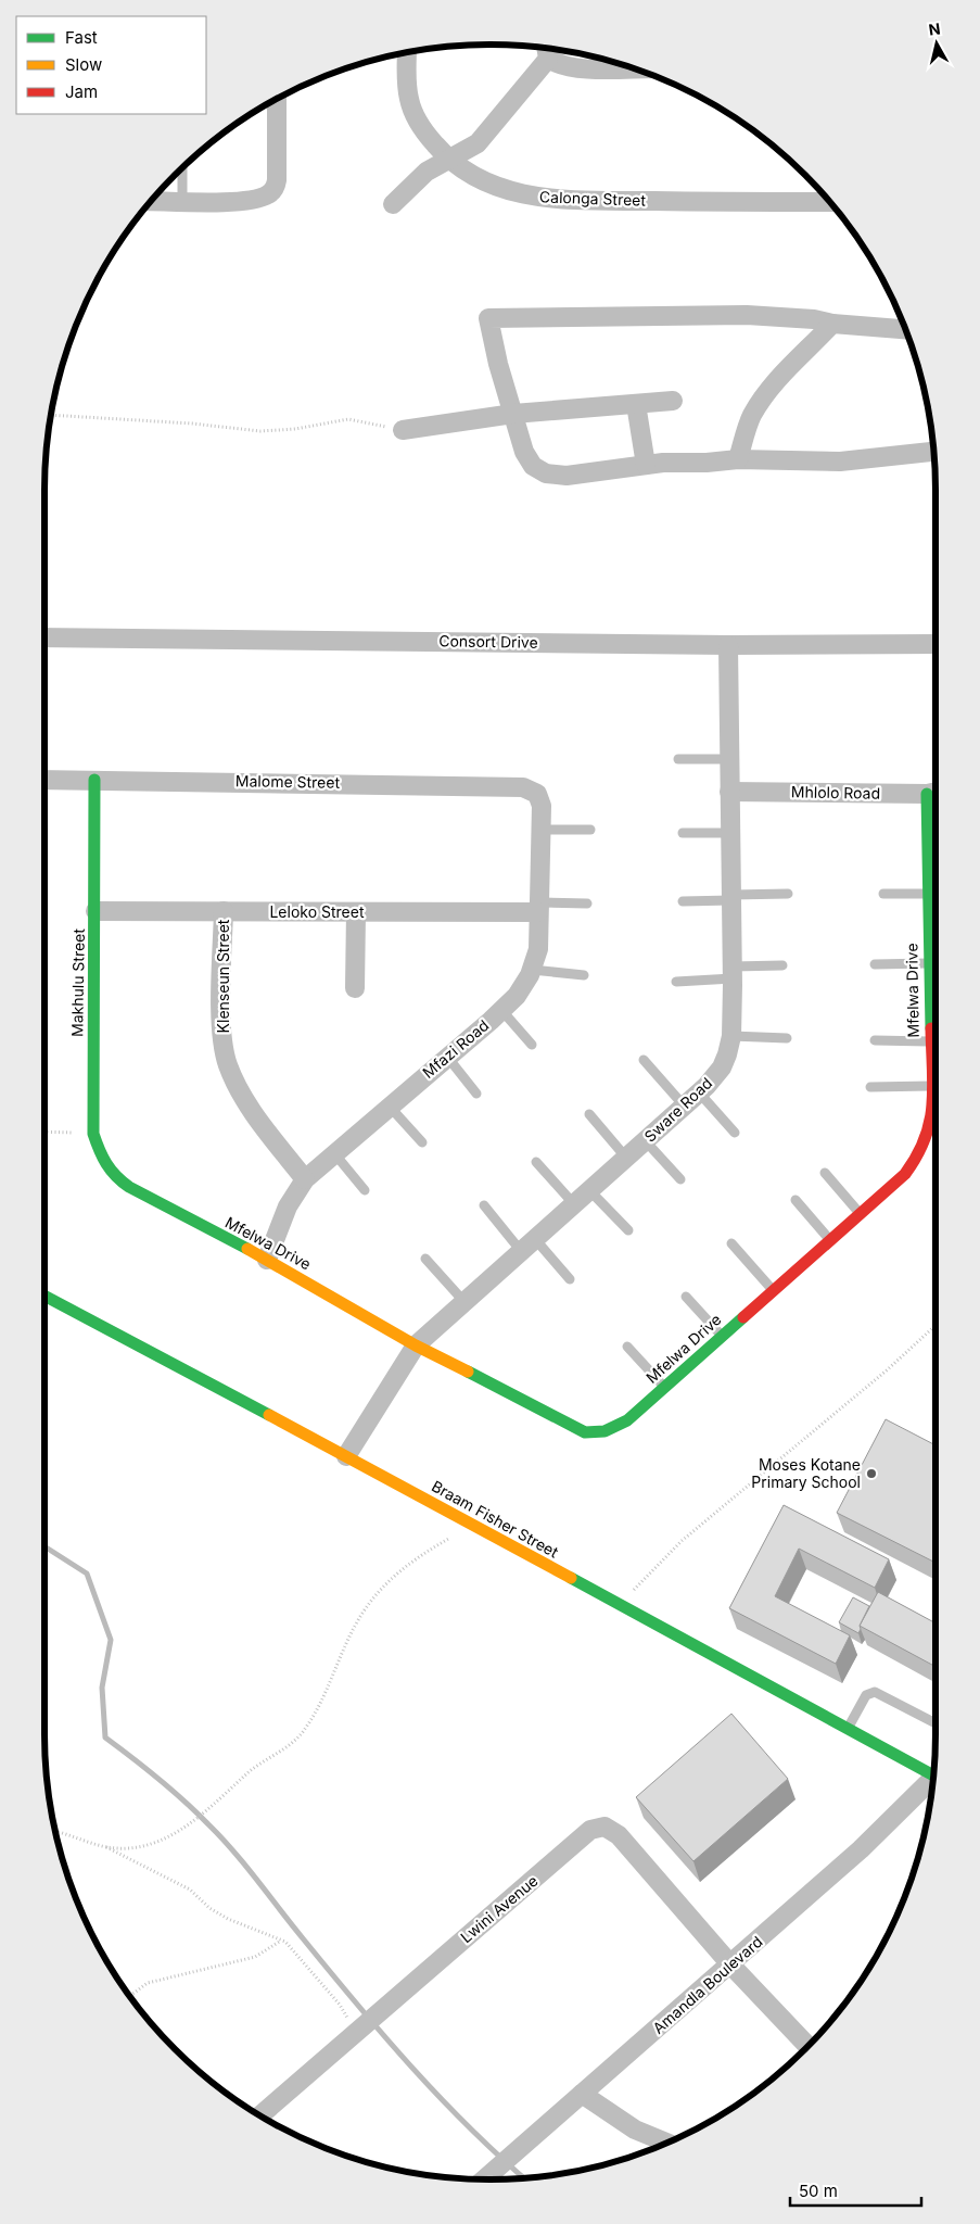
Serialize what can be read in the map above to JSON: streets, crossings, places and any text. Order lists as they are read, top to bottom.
{
  "streets": {
    "street": [
      "Calonga Street",
      "Consort Drive",
      "Malome Street",
      "Mhlolo Road",
      "Leloko Street",
      "Klenseun Street",
      "Makhulu Street",
      "Mfelwa Drive",
      "Mfazi Road",
      "Sware Road",
      "Braam Fisher Street",
      "Lwini Avenue",
      "Amandla Boulevard"
    ]
  },
  "crossings": [
    ["Consort Drive", "Sware Road"],
    ["Malome Street", "Makhulu Street"],
    ["Malome Street", "Mfazi Road"],
    ["Mhlolo Road", "Mfelwa Drive"],
    ["Mhlolo Road", "Sware Road"],
    ["Leloko Street", "Klenseun Street"],
    ["Leloko Street", "Makhulu Street"],
    ["Leloko Street", "Mfazi Road"],
    ["Klenseun Street", "Mfazi Road"],
    ["Makhulu Street", "Mfelwa Drive"],
    ["Mfelwa Drive", "Mfazi Road"],
    ["Mfelwa Drive", "Sware Road"],
    ["Sware Road", "Braam Fisher Street"],
    ["Lwini Avenue", "Amandla Boulevard"]
  ],
  "places": ["Moses Kotane Primary School"],
  "legend": ["Fast", "Slow", "Jam"],
  "scale_bar": "50 m",
  "north": "top"
}
